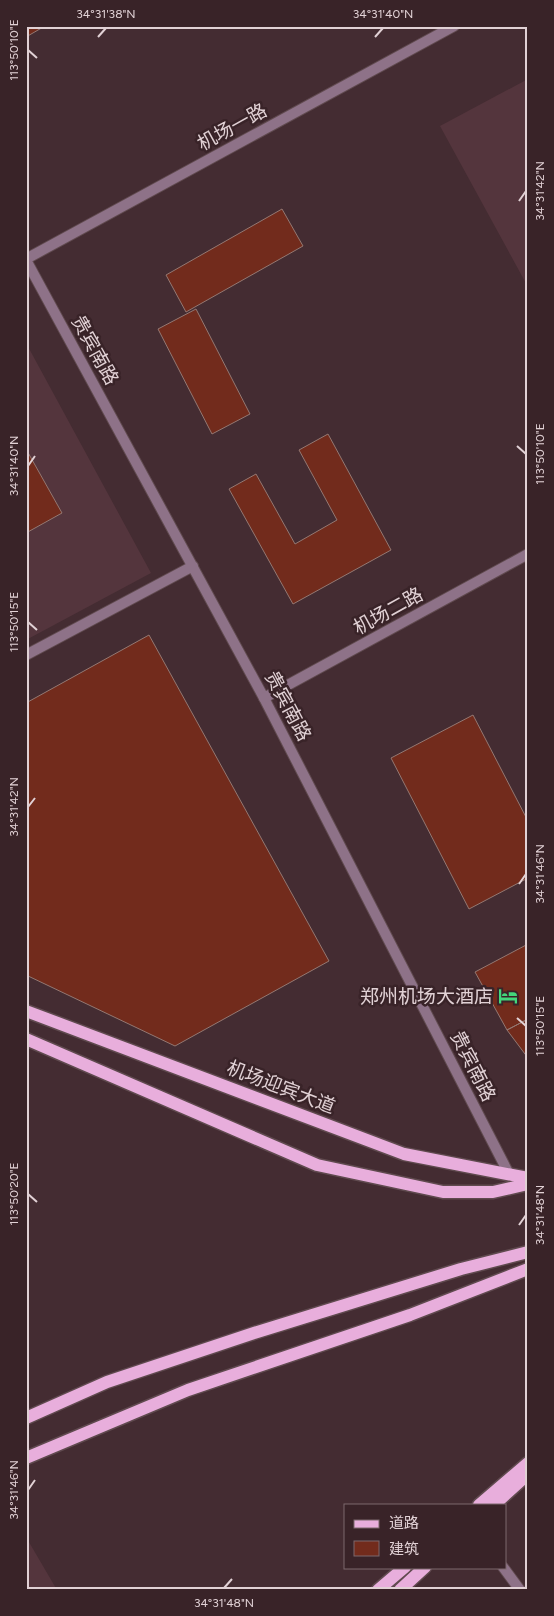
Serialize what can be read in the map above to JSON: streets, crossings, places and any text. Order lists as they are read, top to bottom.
{
  "streets": {
    "main road": ["机场迎宾大道"],
    "street": ["机场一路", "贵宾南路", "机场二路"]
  },
  "crossings": [
    ["机场一路", "贵宾南路"],
    ["贵宾南路", "机场二路"],
    ["贵宾南路", "机场迎宾大道"]
  ],
  "places": {
    "hotel": ["郑州机场大酒店"]
  },
  "legend": ["道路", "建筑"],
  "coordinates": [
    "34°31'38\"N",
    "34°31'40\"N",
    "113°50'10\"E",
    "34°31'42\"N",
    "113°50'15\"E",
    "34°31'46\"N",
    "113°50'20\"E",
    "34°31'48\"N"
  ]
}
